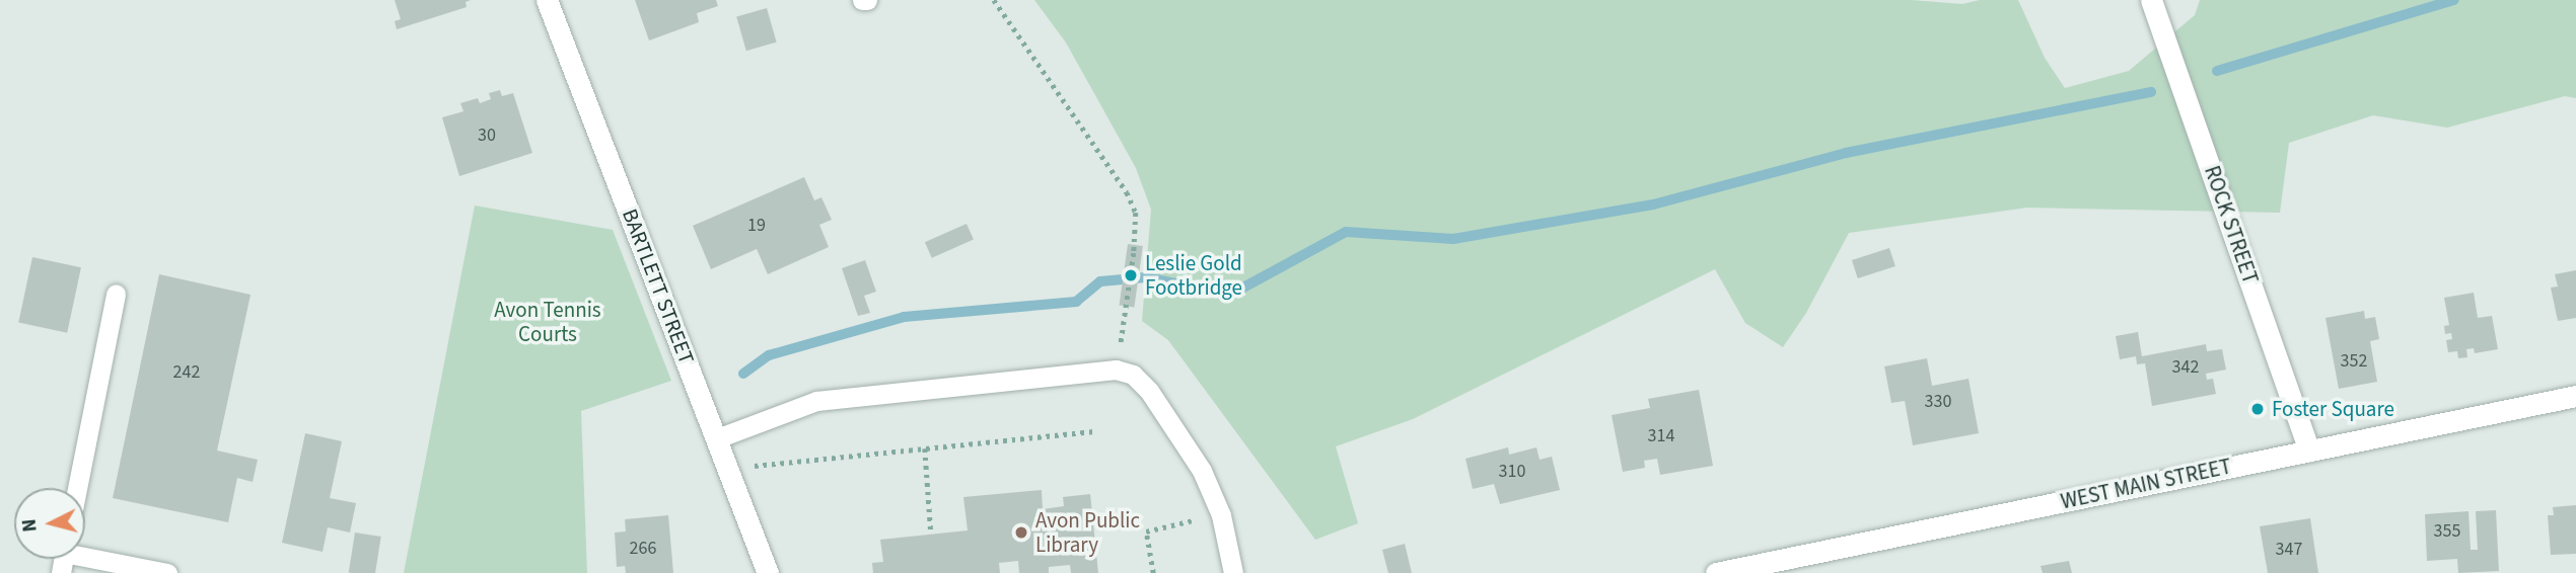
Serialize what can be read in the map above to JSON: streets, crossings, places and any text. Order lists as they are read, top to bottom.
{
  "streets": {
    "street": ["ROCK STREET", "BARTLETT STREET", "WEST MAIN STREET"]
  },
  "crossings": [
    ["ROCK STREET", "WEST MAIN STREET"]
  ],
  "parks": ["Avon Tennis Courts"],
  "places": ["Leslie Gold Footbridge", "Foster Square", "Avon Public Library"],
  "house_numbers": [
    "30",
    "19",
    "352",
    "342",
    "242",
    "330",
    "314",
    "310",
    "355",
    "266",
    "347"
  ],
  "north": "left"
}
